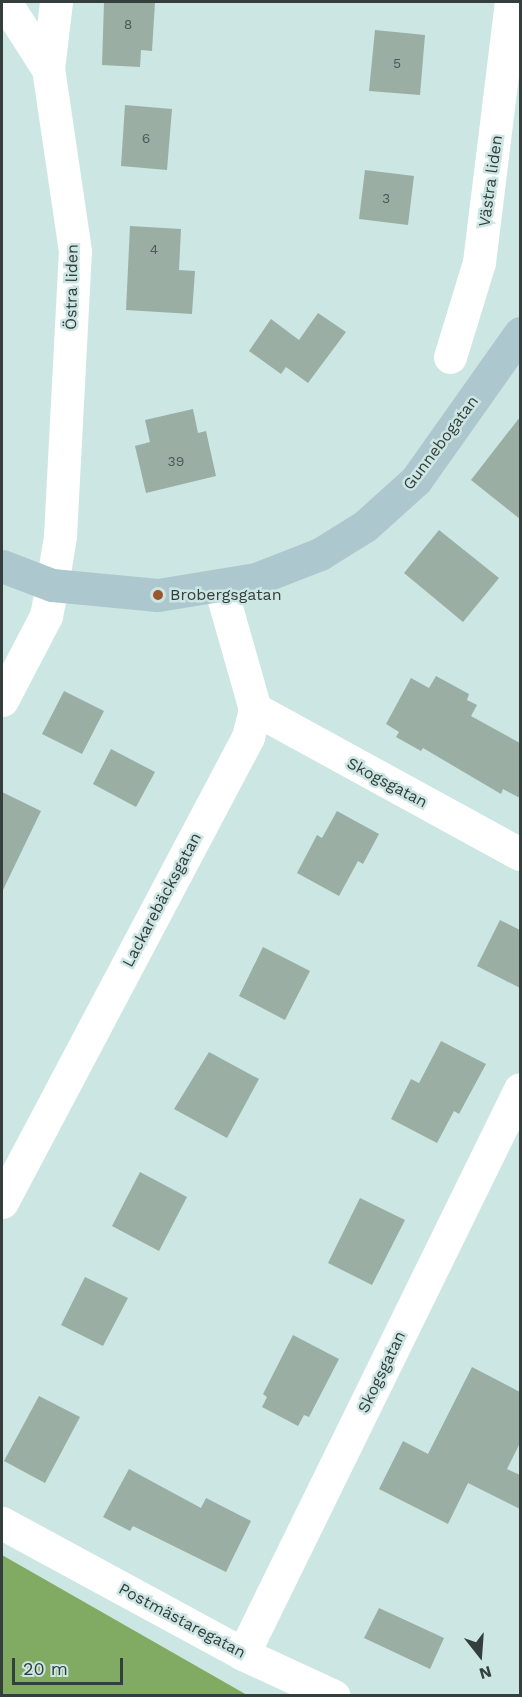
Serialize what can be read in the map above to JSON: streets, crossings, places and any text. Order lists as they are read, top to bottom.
{
  "streets": {
    "street": [
      "Västra liden",
      "Östra liden",
      "Gunnebogatan",
      "Skogsgatan",
      "Lackarebäcksgatan",
      "Postmästaregatan"
    ]
  },
  "crossings": [
    ["Östra liden", "Gunnebogatan"],
    ["Skogsgatan", "Lackarebäcksgatan"],
    ["Skogsgatan", "Postmästaregatan"]
  ],
  "places": ["Brobergsgatan"],
  "house_numbers": [
    "8",
    "5",
    "6",
    "3",
    "4",
    "39"
  ],
  "scale_bar": "20 m",
  "north": "bottom"
}
